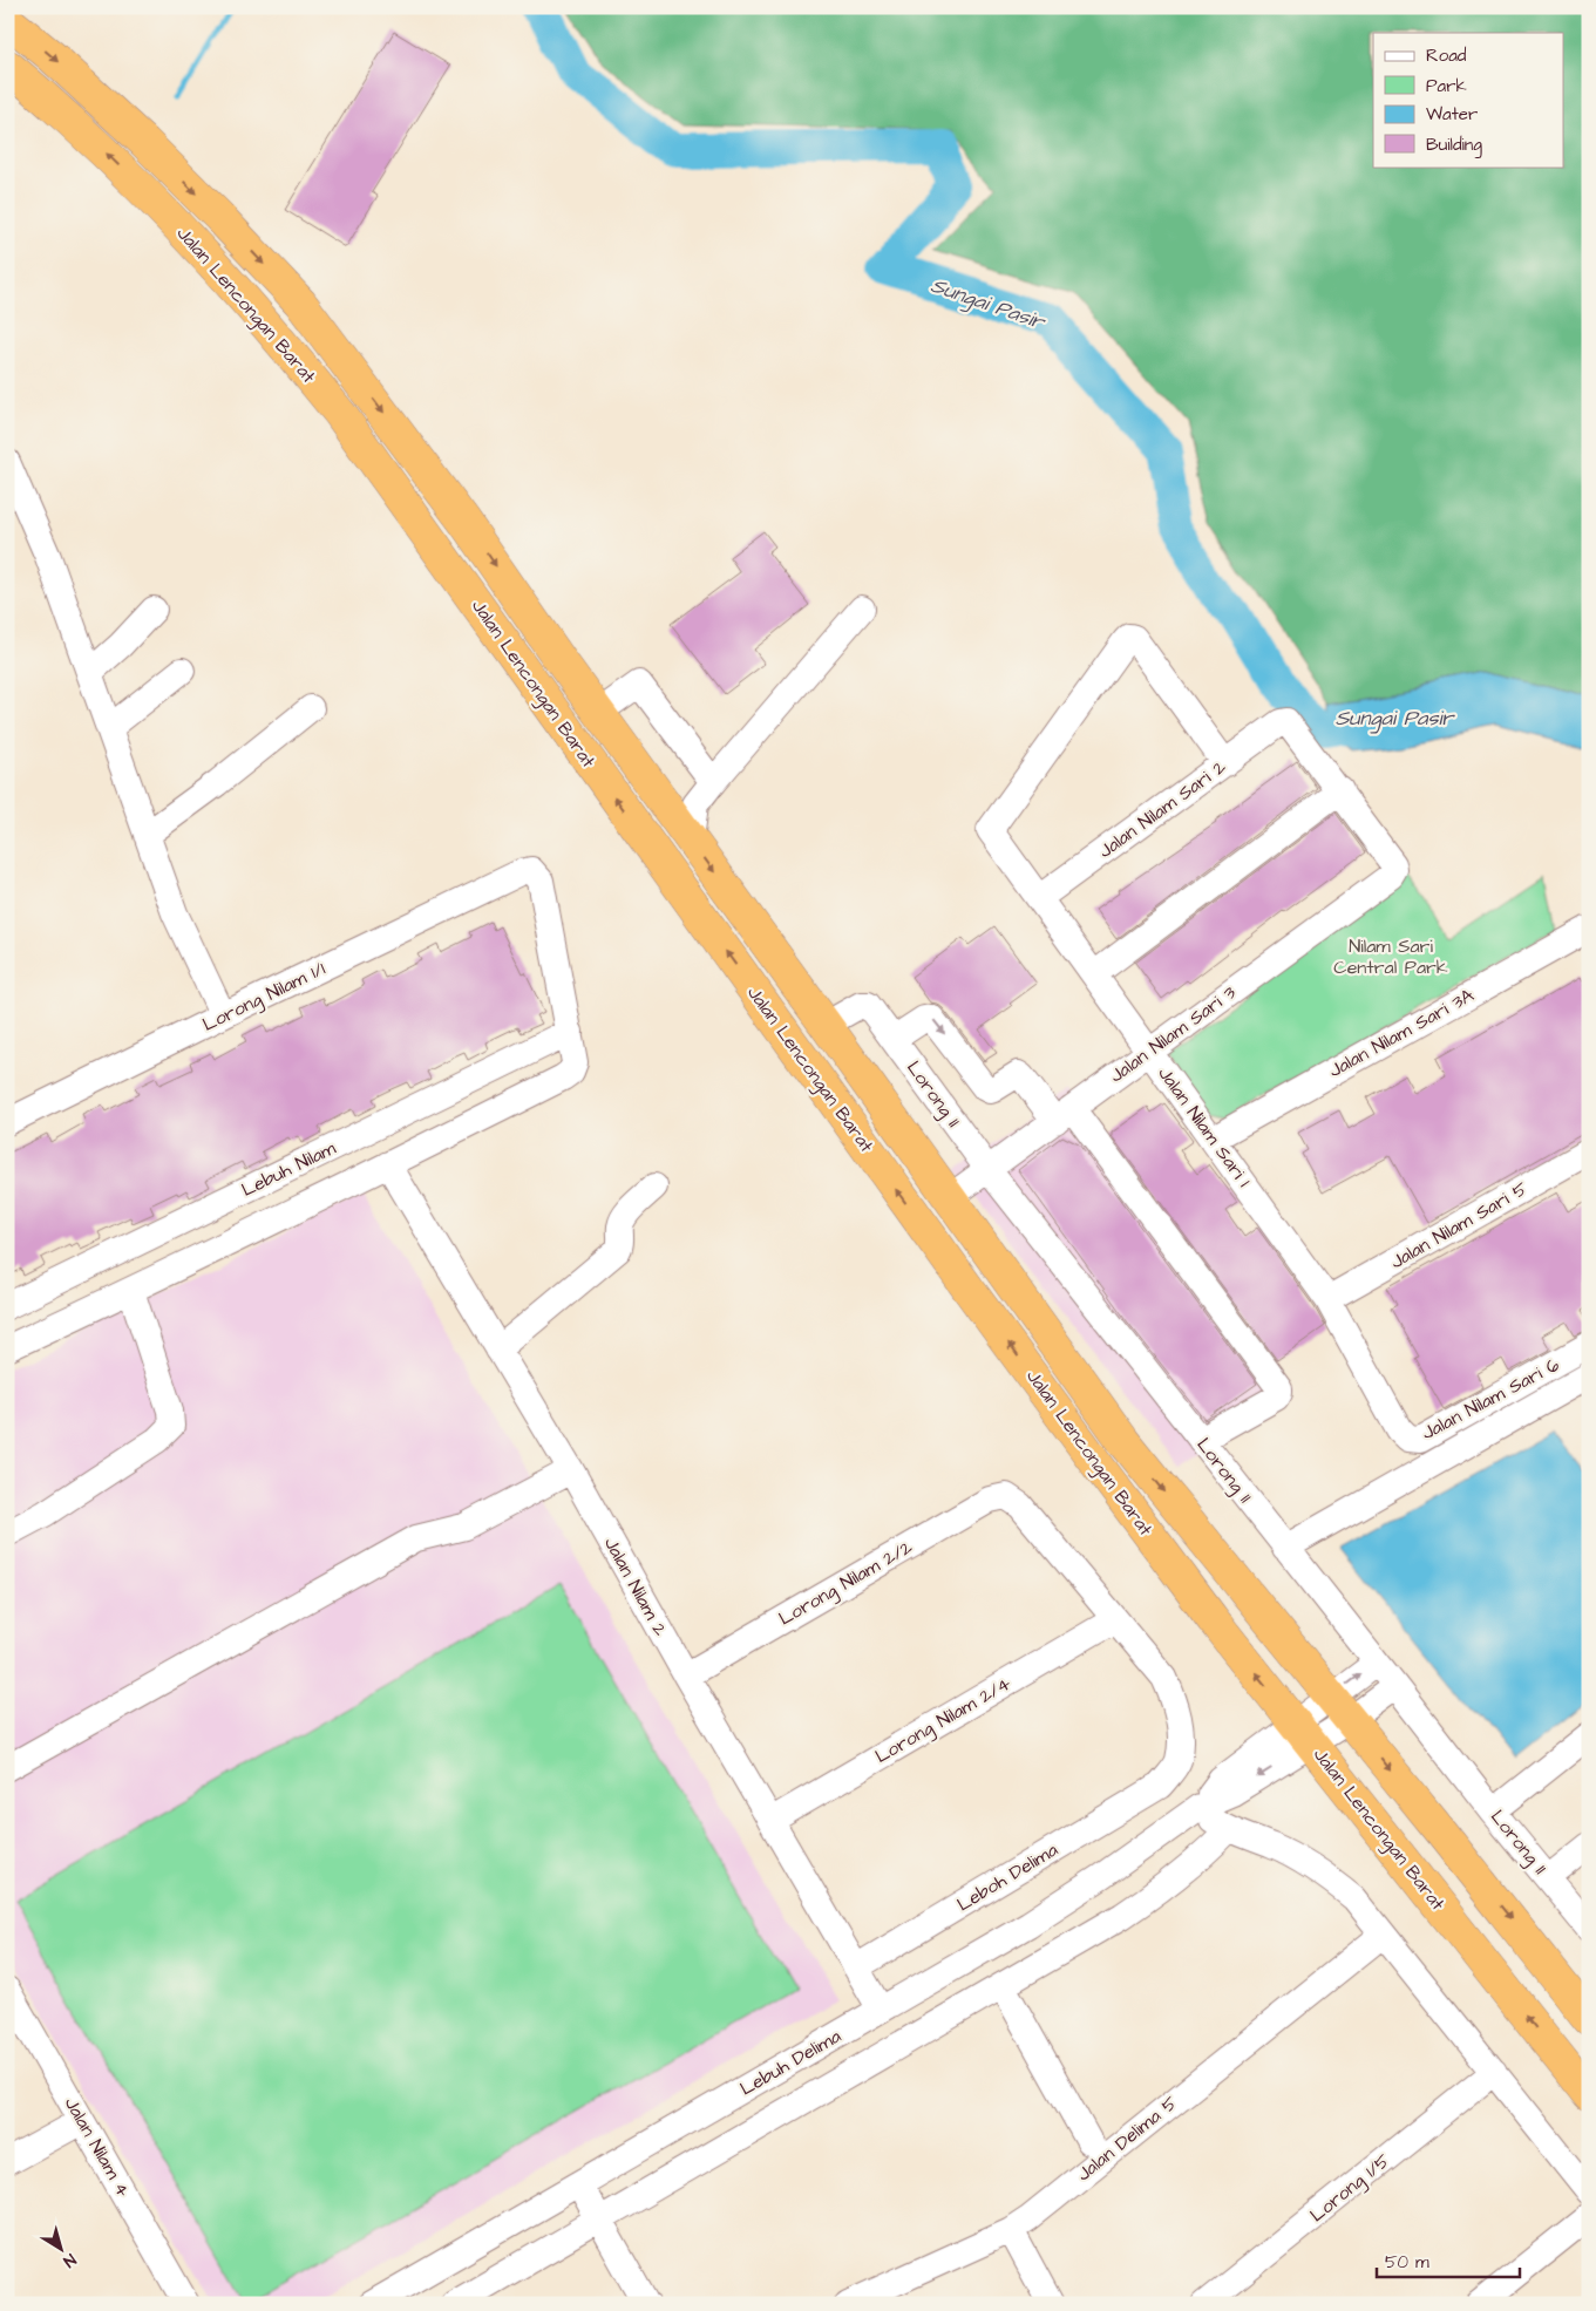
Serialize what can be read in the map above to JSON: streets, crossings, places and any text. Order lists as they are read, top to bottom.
{
  "streets": {
    "highway": ["Jalan Lencongan Barat"],
    "street": [
      "Jalan Nilam Sari 2",
      "Lorong Nilam 1/1",
      "Jalan Nilam Sari 3A",
      "Jalan Nilam Sari 3",
      "Lorong 11",
      "Jalan Nilam Sari 1",
      "Lebuh Nilam",
      "Jalan Nilam Sari 5",
      "Jalan Nilam Sari 6",
      "Lorong Nilam 2/2",
      "Jalan Nilam 2",
      "Lorong Nilam 2/4",
      "Leboh Delima",
      "Lebuh Delima",
      "Jalan Delima 5",
      "Jalan Nilam 4",
      "Lorong 1/5"
    ]
  },
  "crossings": [
    ["Jalan Lencongan Barat", "Jalan Nilam Sari 3"],
    ["Jalan Lencongan Barat", "Lorong 11"],
    ["Jalan Lencongan Barat", "Lebuh Delima"],
    ["Jalan Nilam Sari 2", "Jalan Nilam Sari 3"],
    ["Jalan Nilam Sari 2", "Jalan Nilam Sari 1"],
    ["Lorong Nilam 1/1", "Lebuh Nilam"],
    ["Jalan Nilam Sari 3A", "Jalan Nilam Sari 1"],
    ["Jalan Nilam Sari 3", "Lorong 11"],
    ["Jalan Nilam Sari 3", "Jalan Nilam Sari 1"],
    ["Jalan Nilam Sari 1", "Jalan Nilam Sari 5"],
    ["Jalan Nilam Sari 1", "Jalan Nilam Sari 6"],
    ["Jalan Nilam Sari 5", "Jalan Nilam Sari 6"],
    ["Lorong Nilam 2/2", "Jalan Nilam 2"],
    ["Lorong Nilam 2/2", "Lorong Nilam 2/4"],
    ["Lorong Nilam 2/2", "Leboh Delima"],
    ["Jalan Nilam 2", "Lorong Nilam 2/4"],
    ["Jalan Nilam 2", "Leboh Delima"],
    ["Jalan Nilam 2", "Lebuh Delima"],
    ["Lorong Nilam 2/4", "Leboh Delima"]
  ],
  "water": ["Sungai Pasir"],
  "parks": ["Nilam Sari Central Park"],
  "legend": [
    "Road",
    "Park",
    "Water",
    "Building"
  ],
  "scale_bar": "50 m",
  "north": "bottom right"
}
